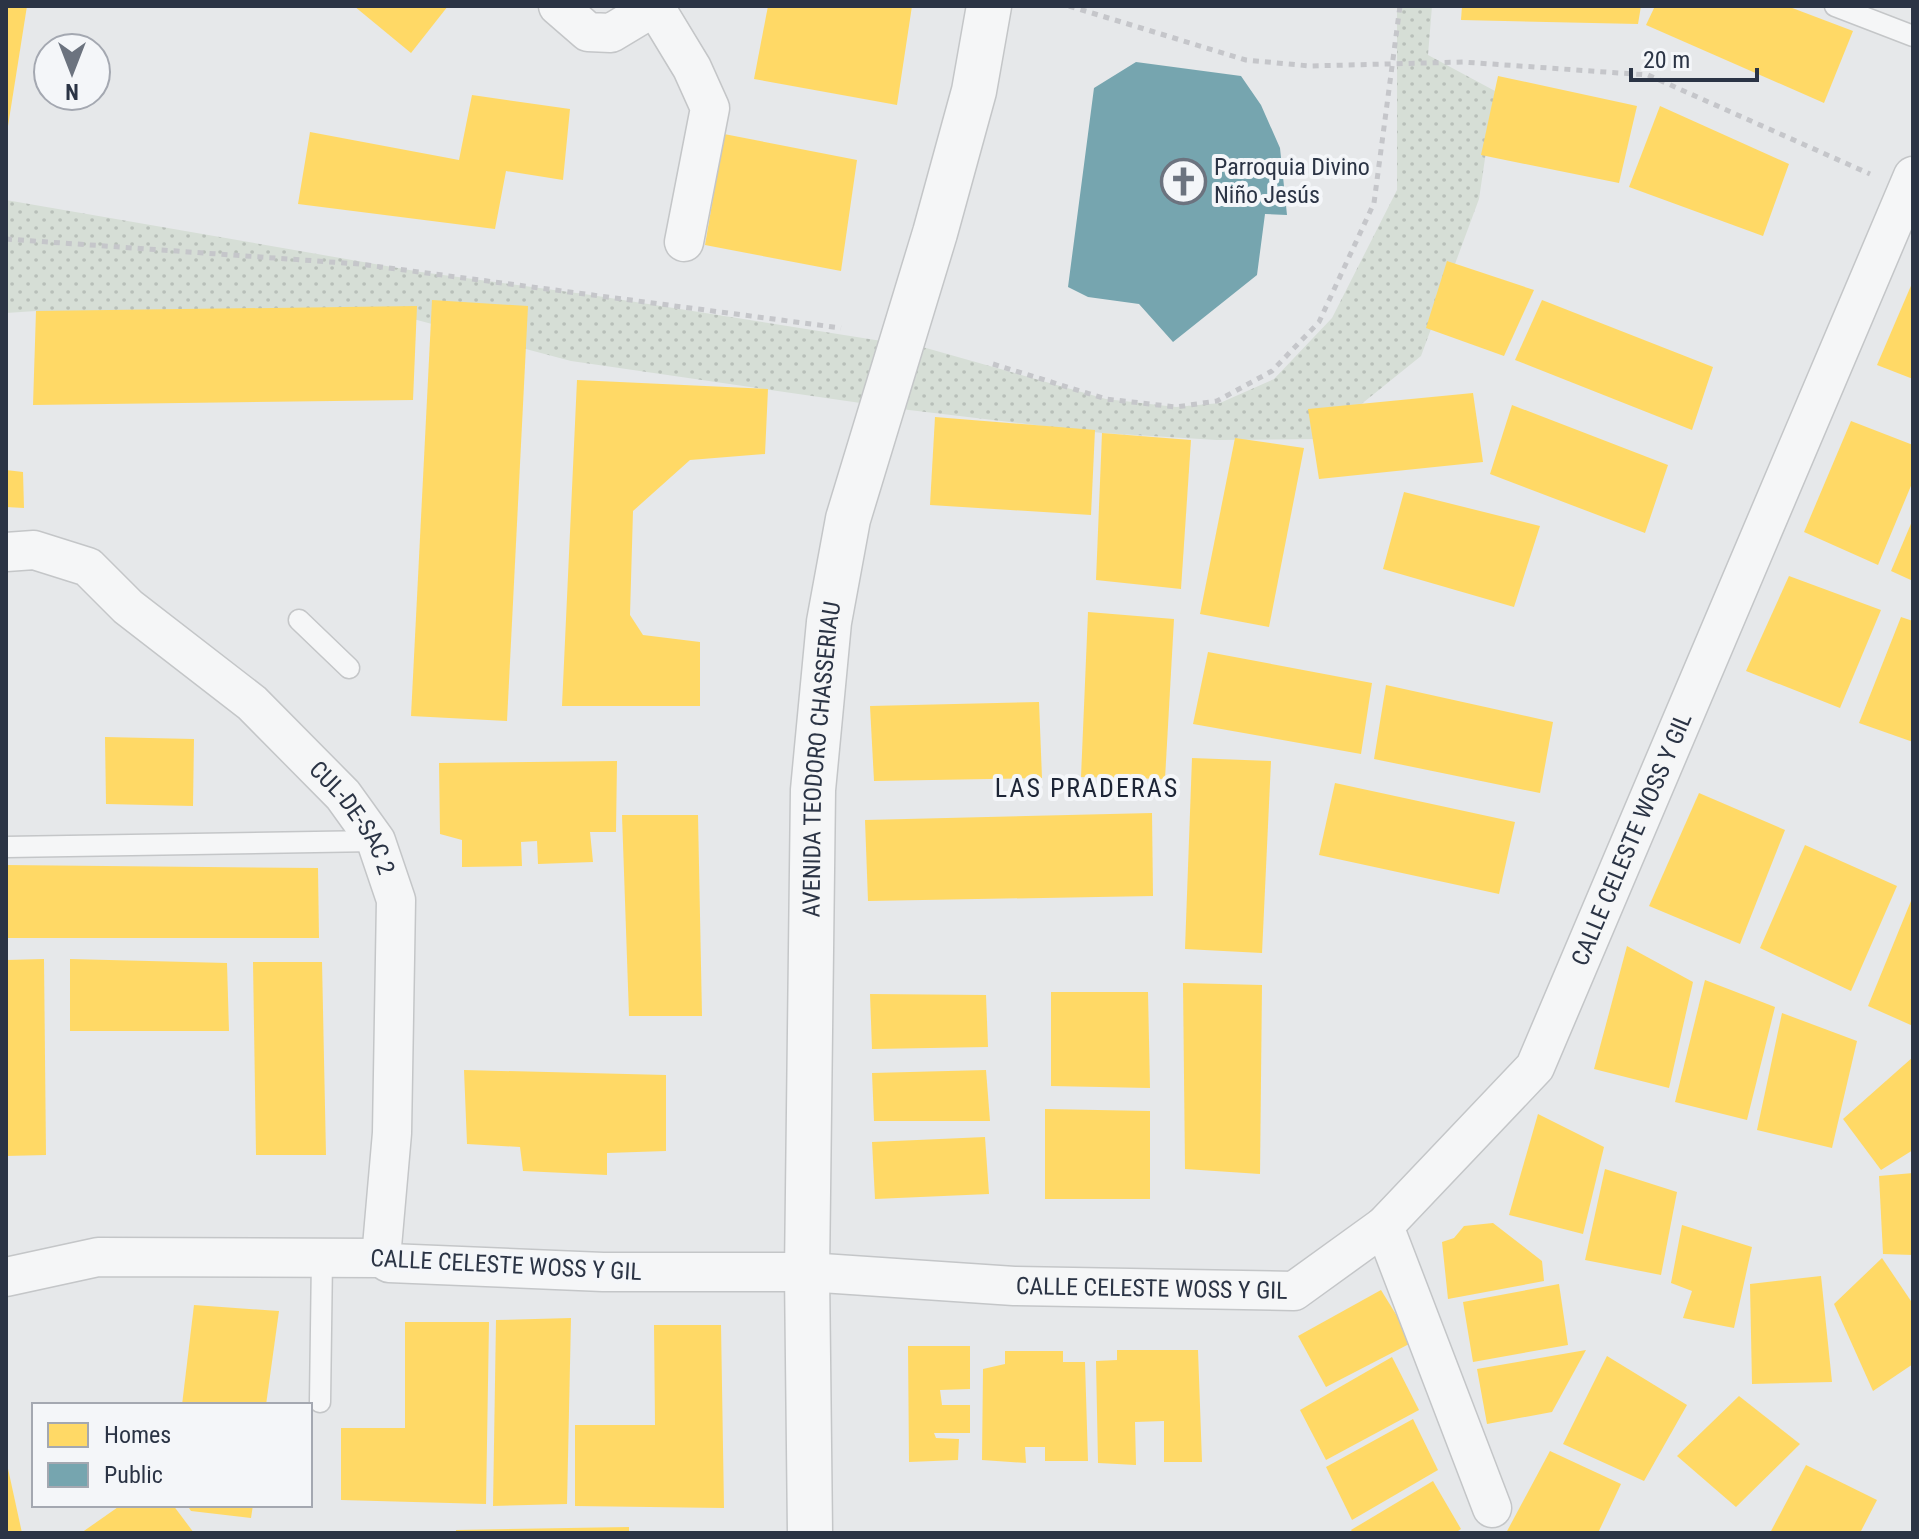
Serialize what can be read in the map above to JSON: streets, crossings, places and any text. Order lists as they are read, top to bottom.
{
  "streets": {
    "street": ["AVENIDA TEODORO CHASSERIAU", "CUL-DE-SAC 2", "CALLE CELESTE WOSS Y GIL"]
  },
  "crossings": [
    ["AVENIDA TEODORO CHASSERIAU", "CALLE CELESTE WOSS Y GIL"],
    ["CUL-DE-SAC 2", "CALLE CELESTE WOSS Y GIL"]
  ],
  "districts": ["LAS PRADERAS"],
  "places": {
    "church": ["Parroquia Divino Niño Jesús"]
  },
  "legend": ["Homes", "Public"],
  "scale_bar": "20 m",
  "north": "bottom"
}
